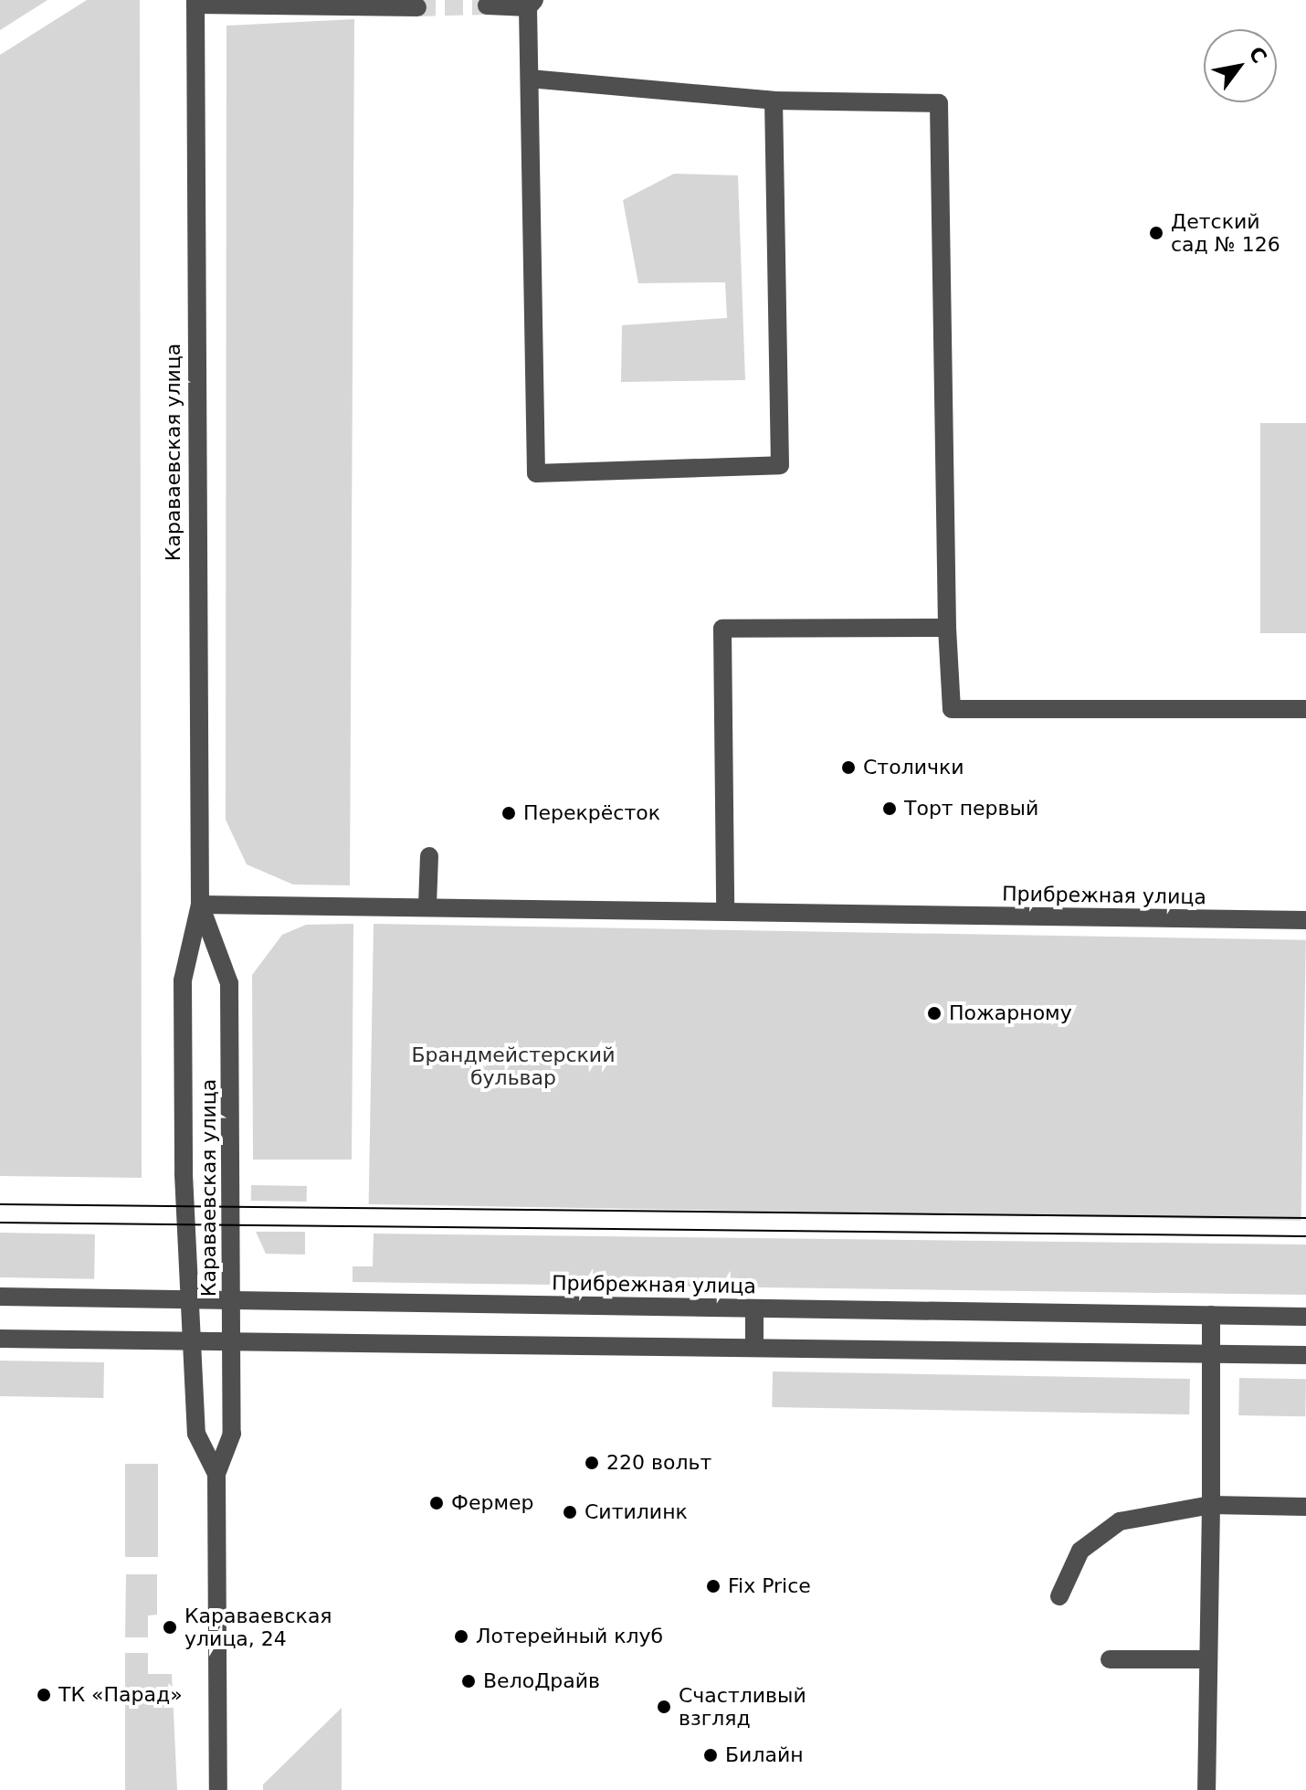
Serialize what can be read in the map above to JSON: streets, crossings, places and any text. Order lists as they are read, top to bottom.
{
  "streets": {
    "street": ["Караваевская улица", "Прибрежная улица"]
  },
  "crossings": [
    ["Караваевская улица", "Прибрежная улица"]
  ],
  "parks": ["Брандмейстерский бульвар"],
  "places": [
    "Детский сад № 126",
    "Столички",
    "Торт первый",
    "Перекрёсток",
    "Пожарному",
    "220 вольт",
    "Фермер",
    "Ситилинк",
    "Fix Price",
    "Караваевская улица, 24",
    "Лотерейный клуб",
    "ВелоДрайв",
    "ТК «Парад»",
    "Счастливый взгляд",
    "Билайн"
  ],
  "north": "top right"
}
